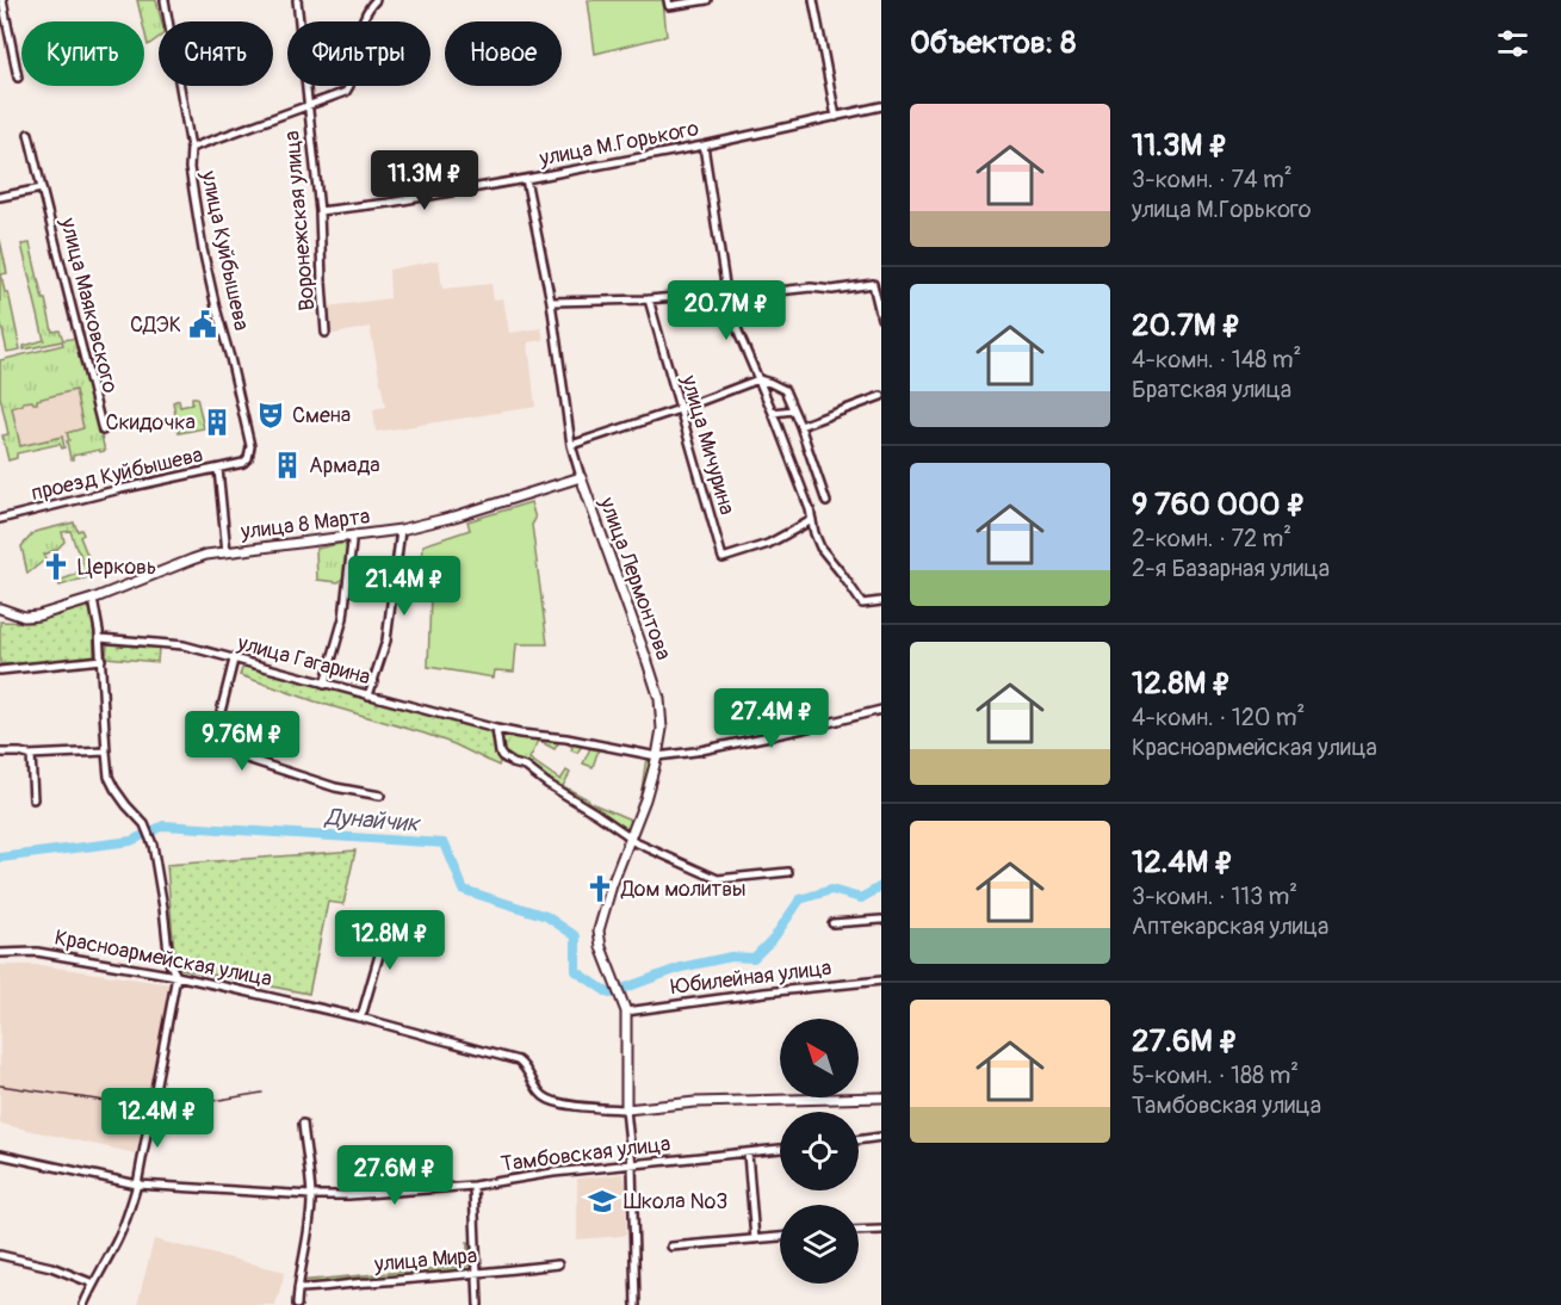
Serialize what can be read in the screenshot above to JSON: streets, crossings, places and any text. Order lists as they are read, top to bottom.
{
  "streets": {
    "main road": ["улица 8 Марта", "улица Лермонтова", "Красноармейская улица"],
    "street": [
      "улица М.Горького",
      "Воронежская улица",
      "улица Куйбышева",
      "улица Маяковского",
      "улица Мичурина",
      "проезд Куйбышева",
      "улица Гагарина",
      "Юбилейная улица",
      "Тамбовская улица",
      "улица Мира"
    ]
  },
  "crossings": [
    ["улица М.Горького", "Воронежская улица"],
    ["улица М.Горького", "улица Лермонтова"],
    ["Воронежская улица", "улица Куйбышева"],
    ["улица Куйбышева", "проезд Куйбышева"],
    ["улица 8 Марта", "улица Лермонтова"],
    ["улица Лермонтова", "улица Гагарина"],
    ["улица Лермонтова", "Красноармейская улица"],
    ["улица Лермонтова", "Юбилейная улица"]
  ],
  "water": ["Дунайчик"],
  "places": {
    "public building": ["СДЭК"],
    "theatre": ["Смена"],
    "building": ["Скидочка", "Армада"],
    "church": ["Церковь", "Дом молитвы"],
    "school or university": ["Школа №3"]
  },
  "north": "top left",
  "page": {
    "heading": "Объектов: 8",
    "chip": [
      "Купить",
      "Снять",
      "Фильтры",
      "Новое"
    ],
    "list": [
      {
        "name": "11.3M ₽",
        "note": "3-комн. · 74 m² · улица М.Горького"
      },
      {
        "name": "20.7M ₽",
        "note": "4-комн. · 148 m² · Братская улица"
      },
      {
        "name": "9 760 000 ₽",
        "note": "2-комн. · 72 m² · 2-я Базарная улица"
      },
      {
        "name": "12.8M ₽",
        "note": "4-комн. · 120 m² · Красноармейская улица"
      },
      {
        "name": "12.4M ₽",
        "note": "3-комн. · 113 m² · Аптекарская улица"
      },
      {
        "name": "27.6M ₽",
        "note": "5-комн. · 188 m² · Тамбовская улица"
      }
    ],
    "price": [
      "11.3M ₽",
      "20.7M ₽",
      "21.4M ₽",
      "27.4M ₽",
      "9.76M ₽",
      "12.8M ₽",
      "12.4M ₽",
      "27.6M ₽"
    ]
  }
}
